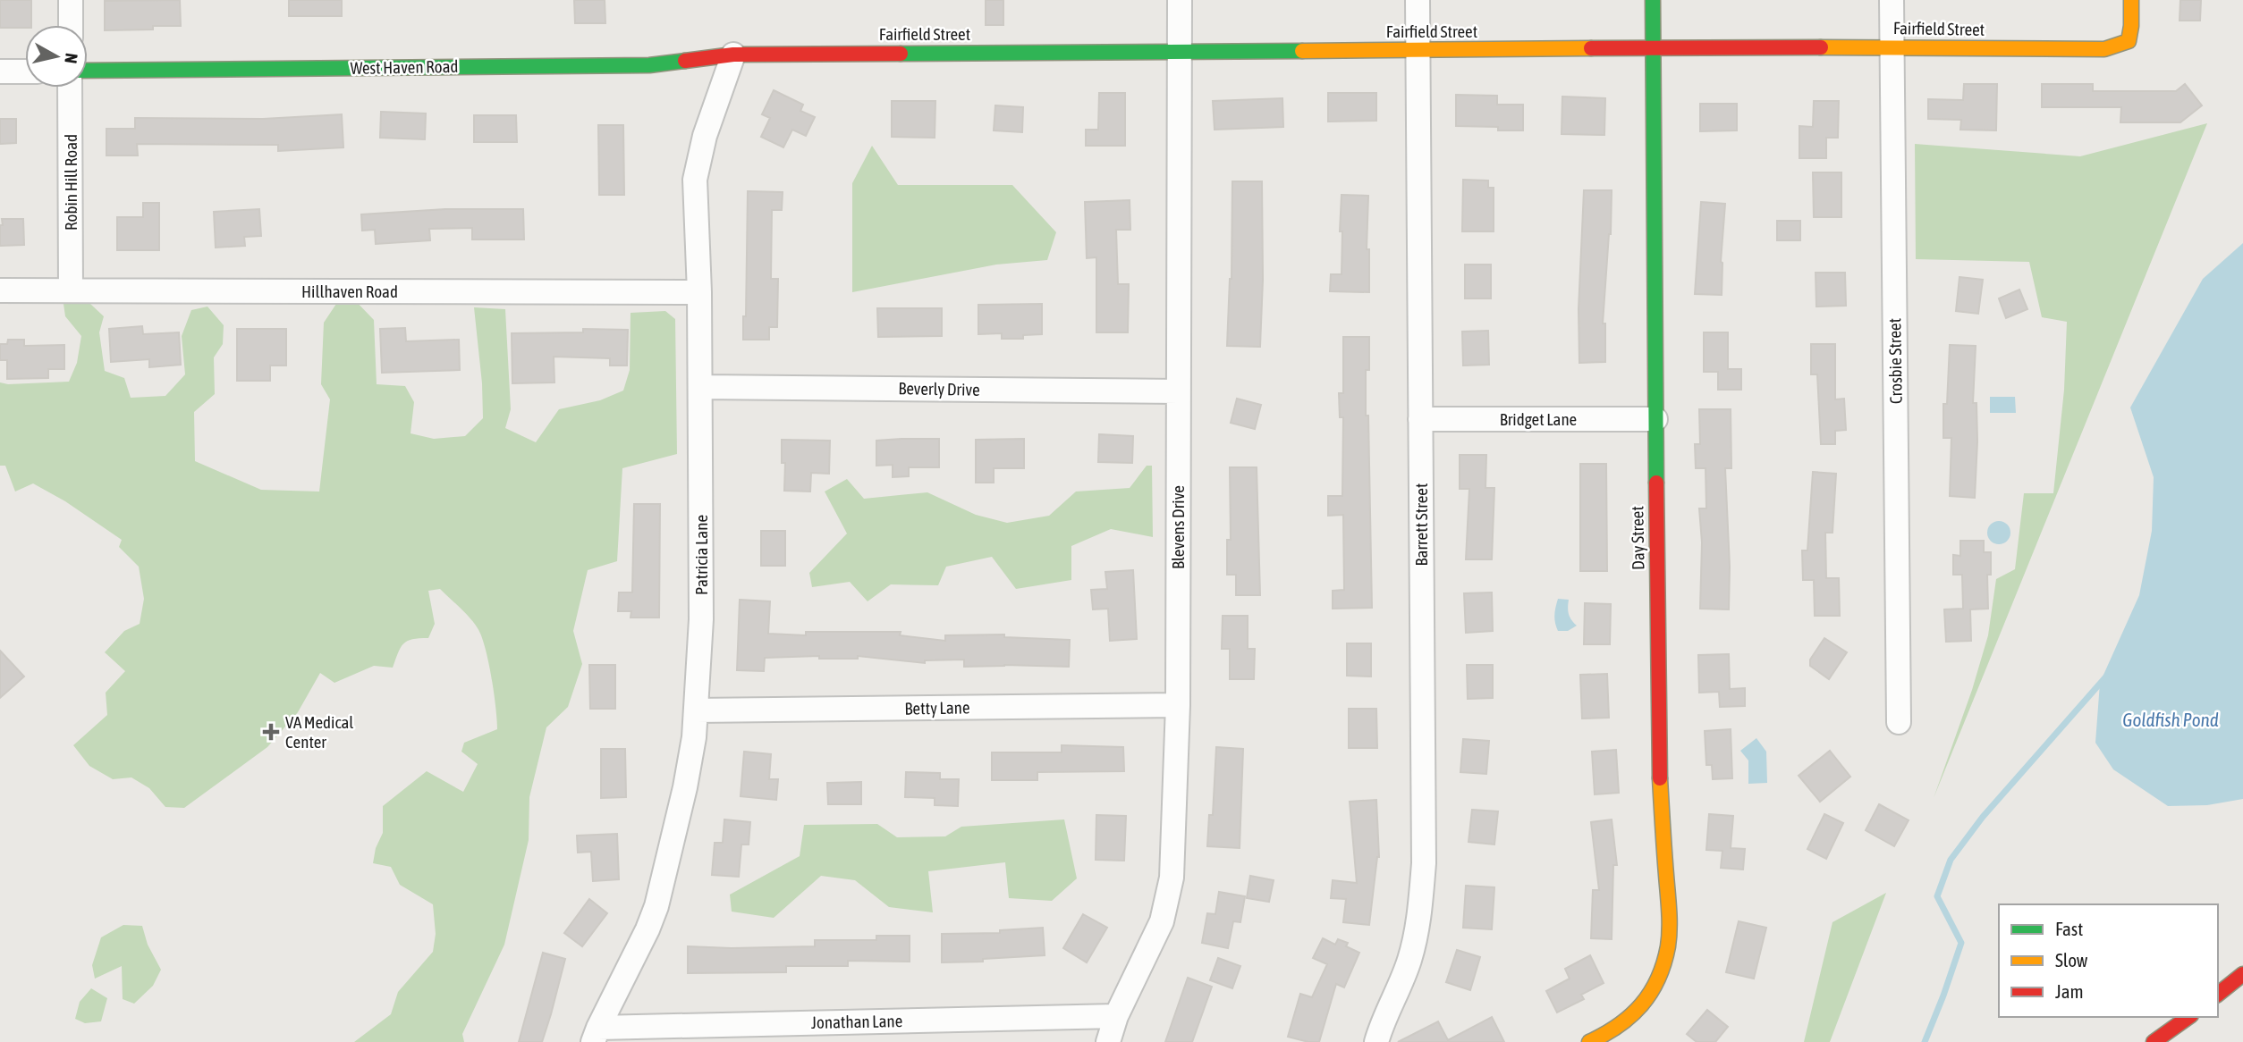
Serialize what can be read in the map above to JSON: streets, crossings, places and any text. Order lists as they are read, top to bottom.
{
  "streets": {
    "main road": ["Fairfield Street", "West Haven Road", "Day Street"],
    "street": [
      "Robin Hill Road",
      "Hillhaven Road",
      "Crosbie Street",
      "Beverly Drive",
      "Bridget Lane",
      "Barrett Street",
      "Blevens Drive",
      "Patricia Lane",
      "Betty Lane",
      "Jonathan Lane"
    ]
  },
  "crossings": [
    ["Fairfield Street", "West Haven Road"],
    ["Fairfield Street", "Crosbie Street"],
    ["Fairfield Street", "Barrett Street"],
    ["Fairfield Street", "Blevens Drive"],
    ["Fairfield Street", "Day Street"],
    ["Fairfield Street", "Patricia Lane"],
    ["West Haven Road", "Patricia Lane"],
    ["Robin Hill Road", "Hillhaven Road"],
    ["Hillhaven Road", "Patricia Lane"],
    ["Beverly Drive", "Blevens Drive"],
    ["Beverly Drive", "Patricia Lane"],
    ["Bridget Lane", "Barrett Street"],
    ["Bridget Lane", "Day Street"],
    ["Blevens Drive", "Betty Lane"],
    ["Blevens Drive", "Jonathan Lane"],
    ["Patricia Lane", "Betty Lane"],
    ["Patricia Lane", "Jonathan Lane"]
  ],
  "water": ["Goldfish Pond"],
  "places": {
    "health": ["VA Medical Center"]
  },
  "legend": ["Fast", "Slow", "Jam"],
  "north": "right"
}
